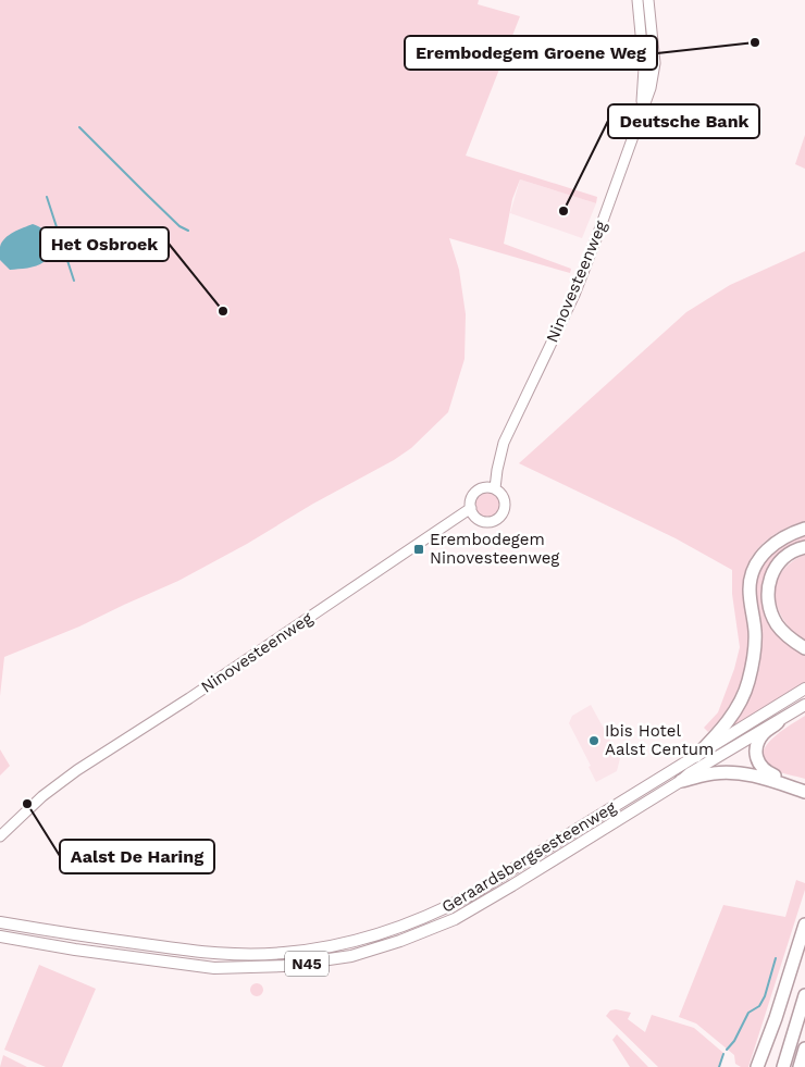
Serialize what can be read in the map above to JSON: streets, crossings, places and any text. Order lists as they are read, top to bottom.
{
  "streets": {
    "highway": ["Geraardsbergsesteenweg", "N45"],
    "main road": ["Ninovesteenweg"]
  },
  "places": {
    "other": [
      "Erembodegem Groene Weg",
      "Deutsche Bank",
      "Het Osbroek",
      "Ibis Hotel Aalst Centum",
      "Aalst De Haring"
    ],
    "transit": ["Erembodegem Ninovesteenweg"]
  }
}
